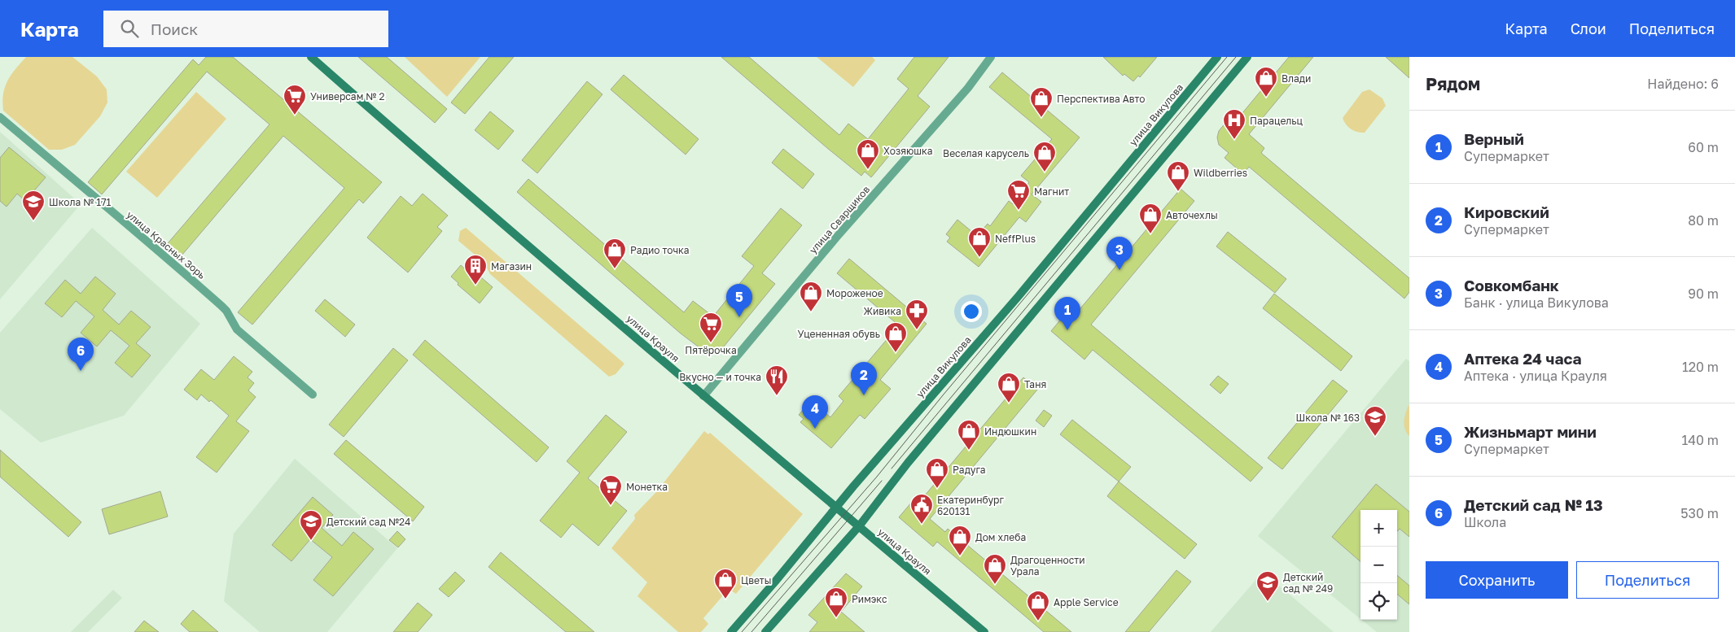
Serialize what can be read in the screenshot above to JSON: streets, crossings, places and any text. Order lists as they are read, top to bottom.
{
  "streets": {
    "street": [
      "улица Викулова",
      "улица Сварщиков",
      "улица Красных Зорь",
      "улица Крауля"
    ]
  },
  "crossings": [
    ["улица Викулова", "улица Крауля"],
    ["улица Сварщиков", "улица Крауля"]
  ],
  "places": {
    "shop": [
      "Влади",
      "Перспектива Авто",
      "Хозяюшка",
      "Веселая карусель",
      "Wildberries",
      "Авточехлы",
      "NeffPlus",
      "Радио точка",
      "Мороженое",
      "Уцененная обувь",
      "Таня",
      "Индюшкин",
      "Радуга",
      "Дом хлеба",
      "Драгоценности Урала",
      "Цветы",
      "Римэкс",
      "Apple Service"
    ],
    "supermarket": [
      "Универсам № 2",
      "Магнит",
      "Пятёрочка",
      "Монетка"
    ],
    "hospital": ["Парацельц"],
    "school or university": [
      "Школа № 171",
      "Школа № 163",
      "Детский сад №24",
      "Детский сад № 249"
    ],
    "building": ["Магазин"],
    "pharmacy": ["Живика"],
    "restaurant": ["Вкусно — и точка"],
    "public building": ["Екатеринбург 620131"]
  },
  "page": {
    "header": "Карта",
    "search": "Поиск",
    "nav": ["Карта", "Слои", "Поделиться"],
    "heading": ["Рядом", "Найдено: 6"],
    "list": [
      {
        "mark": "1",
        "name": "Верный",
        "note": "Супермаркет",
        "value": "60 m"
      },
      {
        "mark": "2",
        "name": "Кировский",
        "note": "Супермаркет",
        "value": "80 m"
      },
      {
        "mark": "3",
        "name": "Совкомбанк",
        "note": "Банк · улица Викулова",
        "value": "90 m"
      },
      {
        "mark": "4",
        "name": "Аптека 24 часа",
        "note": "Аптека · улица Крауля",
        "value": "120 m"
      },
      {
        "mark": "5",
        "name": "Жизньмарт мини",
        "note": "Супермаркет",
        "value": "140 m"
      },
      {
        "mark": "6",
        "name": "Детский сад № 13",
        "note": "Школа",
        "value": "530 m"
      }
    ],
    "pins": [
      "3",
      "5",
      "1",
      "6",
      "2",
      "4"
    ],
    "map_buttons": ["+", "−"],
    "buttons": ["Сохранить", "Поделиться"]
  }
}
